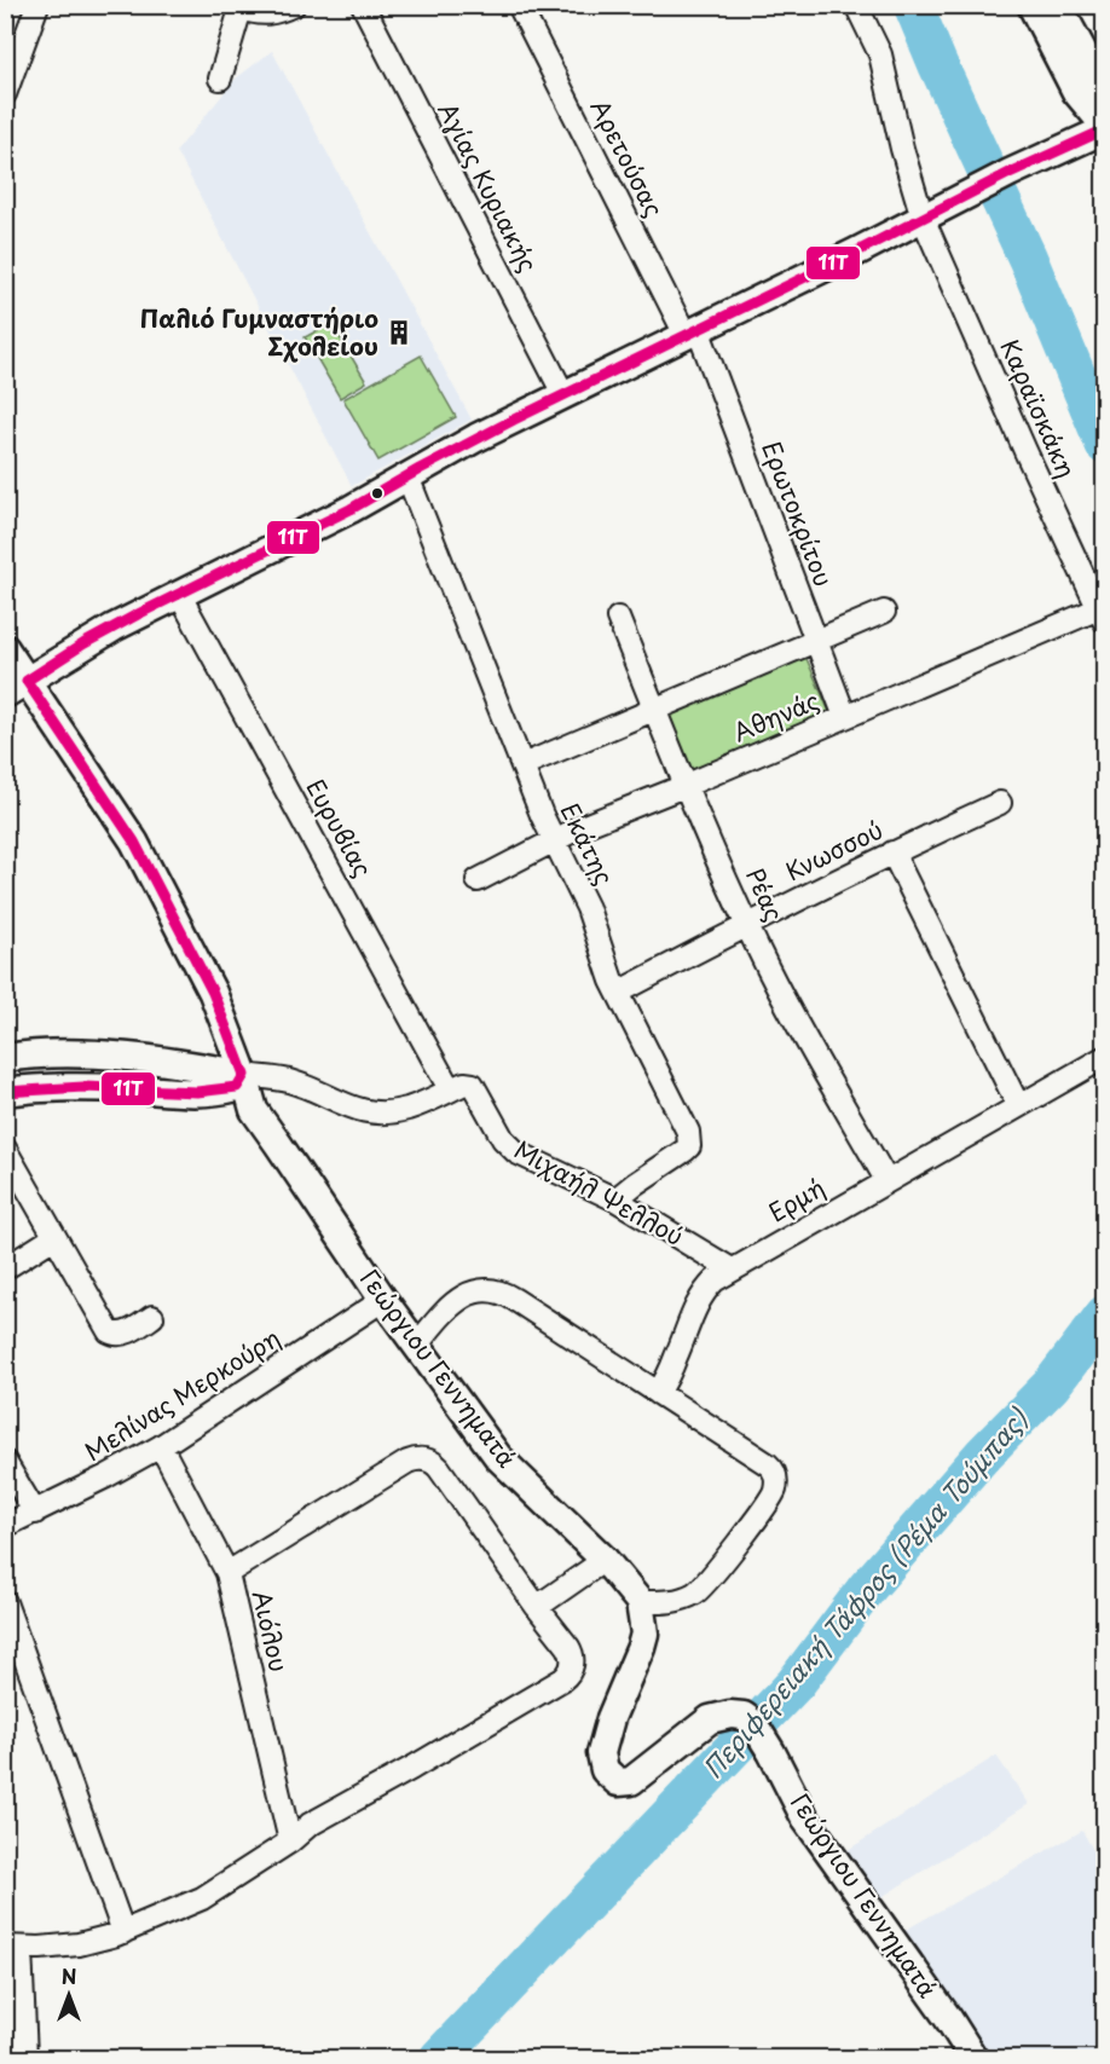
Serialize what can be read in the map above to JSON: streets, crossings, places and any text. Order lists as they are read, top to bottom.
{
  "streets": {
    "street": [
      "Αρετούσας",
      "Αγίας Κυριακής",
      "Καραϊσκάκη",
      "Ερωτοκρίτου",
      "Αθηνάς",
      "Ευρυβίας",
      "Εκάτης",
      "Κνωσσού",
      "Ρέας",
      "Μιχαήλ Ψελλού",
      "Ερμή",
      "Γεώργιου Γεννηματά",
      "Μελίνας Μερκούρη",
      "Αιόλου"
    ]
  },
  "crossings": [
    ["Αρετούσας", "Ερωτοκρίτου"],
    ["Καραϊσκάκη", "Αθηνάς"],
    ["Ερωτοκρίτου", "Αθηνάς"],
    ["Αθηνάς", "Εκάτης"],
    ["Αθηνάς", "Ρέας"],
    ["Ευρυβίας", "Μιχαήλ Ψελλού"],
    ["Εκάτης", "Κνωσσού"],
    ["Εκάτης", "Μιχαήλ Ψελλού"],
    ["Κνωσσού", "Ρέας"],
    ["Ρέας", "Ερμή"],
    ["Μιχαήλ Ψελλού", "Ερμή"],
    ["Γεώργιου Γεννηματά", "Μελίνας Μερκούρη"],
    ["Μελίνας Μερκούρη", "Αιόλου"]
  ],
  "water": ["Περιφερειακή Τάφρος (Ρέμα Τούμπας)"],
  "places": {
    "building": ["Παλιό Γυμναστήριο Σχολείου"]
  },
  "lines": ["transit line 11Τ"],
  "north": "top"
}
